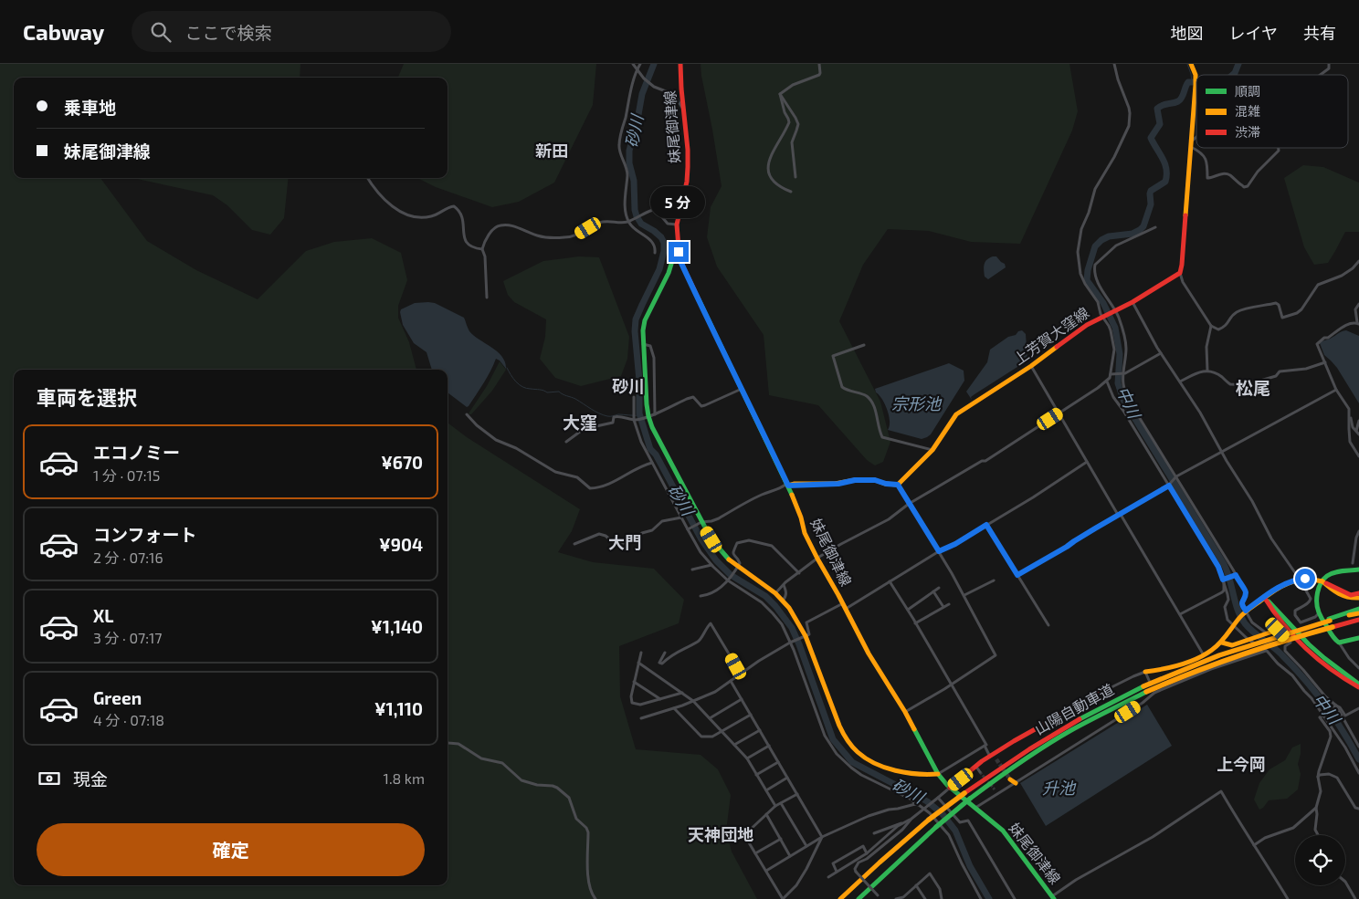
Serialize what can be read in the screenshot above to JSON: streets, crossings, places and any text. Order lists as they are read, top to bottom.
{
  "streets": {
    "main road": ["妹尾御津線", "上芳賀大窪線", "山陽自動車道"]
  },
  "districts": [
    "新田",
    "砂川",
    "松尾",
    "大窪",
    "大門",
    "上今岡",
    "天神団地"
  ],
  "water": [
    "砂川",
    "中川",
    "宗形池",
    "升池"
  ],
  "legend": ["順調", "混雑", "渋滞"],
  "page": {
    "header": "Cabway",
    "search": "ここで検索",
    "nav": ["地図", "レイヤ", "共有"],
    "banner": ["乗車地", "妹尾御津線"],
    "bubble": "5 分",
    "heading": "車両を選択",
    "list": [
      {
        "name": "エコノミー",
        "note": "1 分 · 07:15",
        "value": "¥670"
      },
      {
        "name": "コンフォート",
        "note": "2 分 · 07:16",
        "value": "¥904"
      },
      {
        "name": "XL",
        "note": "3 分 · 07:17",
        "value": "¥1,140"
      },
      {
        "name": "Green",
        "note": "4 分 · 07:18",
        "value": "¥1,110"
      }
    ],
    "pay": ["現金", "1.8 km"],
    "buttons": "確定"
  }
}
